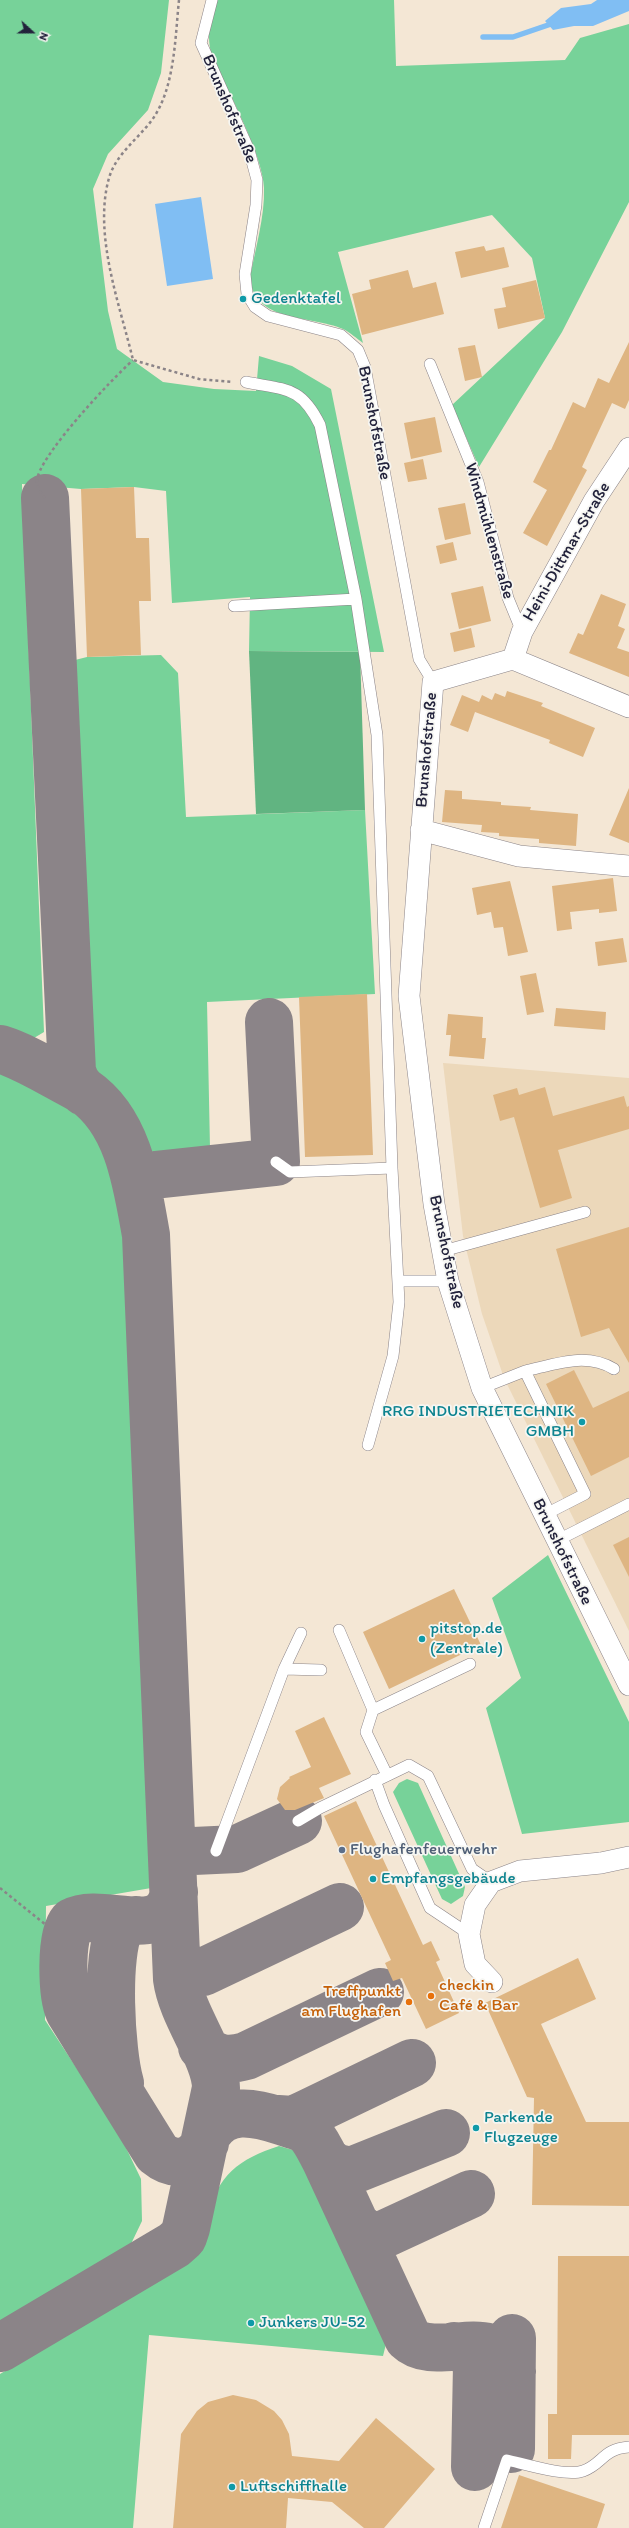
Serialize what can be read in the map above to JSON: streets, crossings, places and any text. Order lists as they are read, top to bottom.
{
  "streets": {
    "street": ["Brunshofstraße", "Heini-Dittmar-Straße"],
    "lane": ["Windmühlenstraße"]
  },
  "crossings": [
    ["Windmühlenstraße", "Heini-Dittmar-Straße"]
  ],
  "places": [
    "Gedenktafel",
    "RRG INDUSTRIETECHNIK GMBH",
    "pitstop.de (Zentrale)",
    "Flughafenfeuerwehr",
    "Empfangsgebäude",
    "checkin Café & Bar",
    "Treffpunkt am Flughafen",
    "Parkende Flugzeuge",
    "Junkers JU-52",
    "Luftschiffhalle"
  ],
  "north": "right"
}
